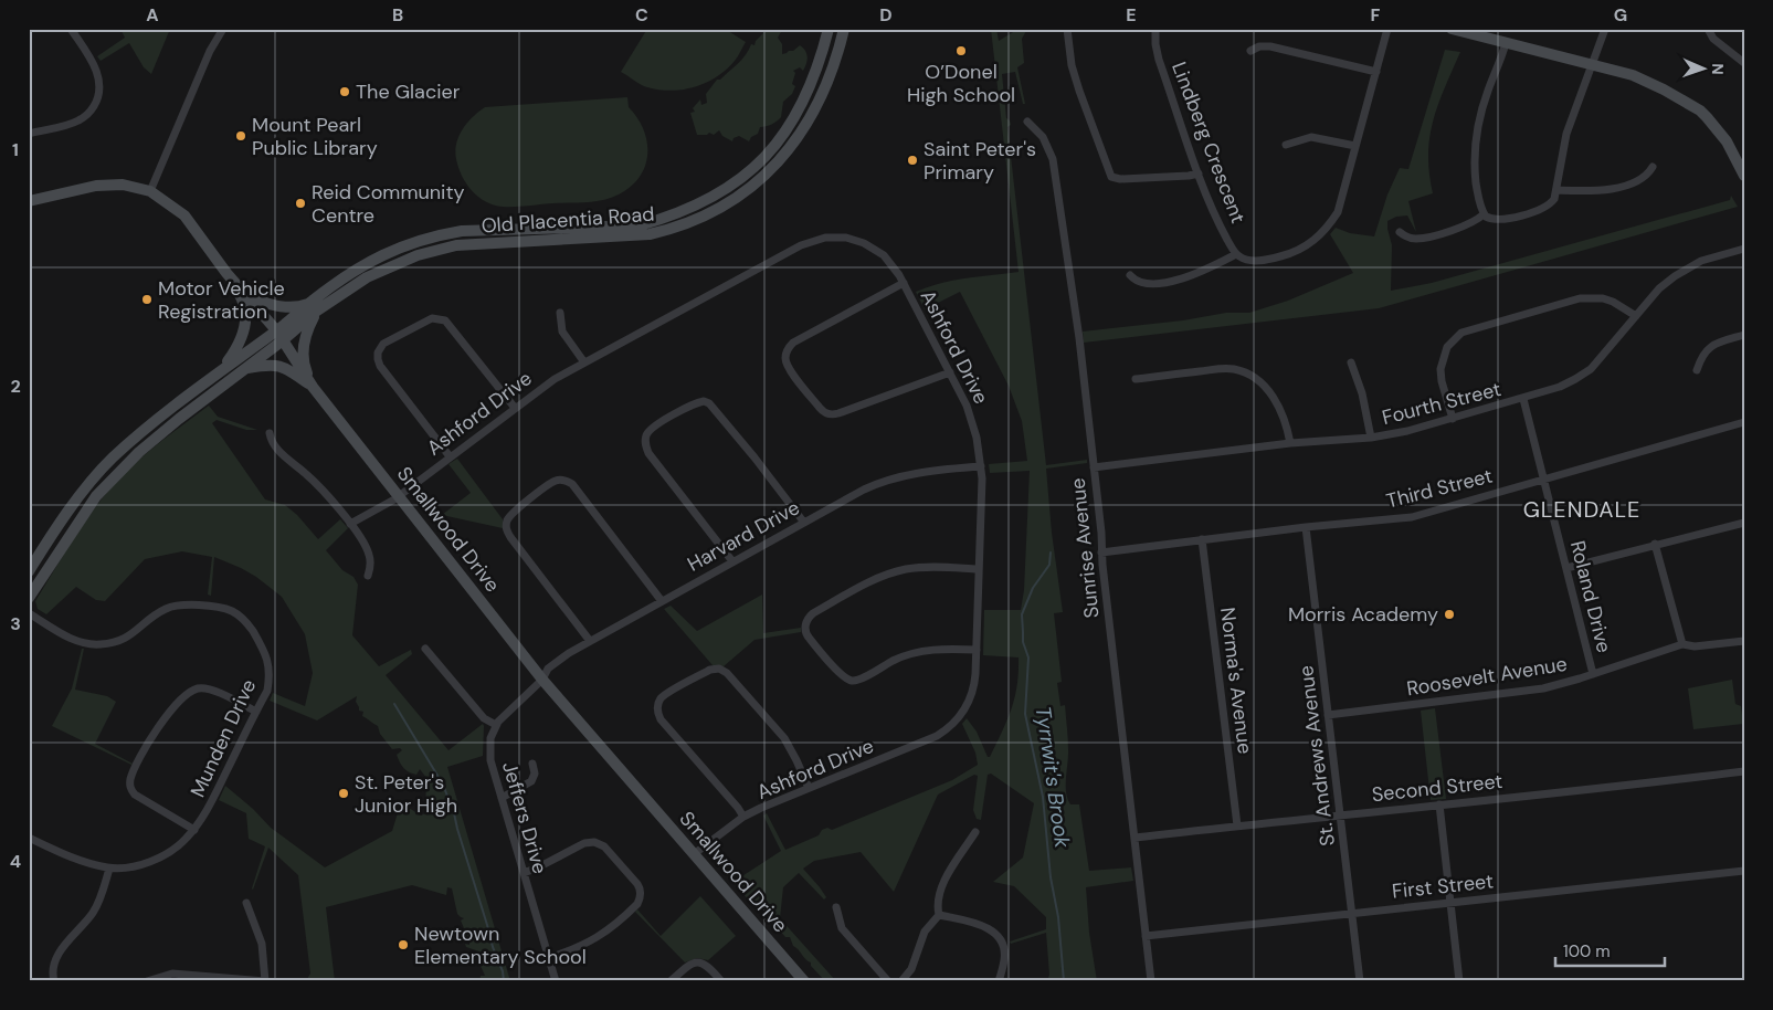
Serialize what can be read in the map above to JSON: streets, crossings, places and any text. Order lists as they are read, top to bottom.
{
  "streets": {
    "main road": ["Old Placentia Road", "Smallwood Drive"],
    "street": [
      "Lindberg Crescent",
      "Ashford Drive",
      "Fourth Street",
      "Third Street",
      "Harvard Drive",
      "Sunrise Avenue",
      "Roland Drive",
      "Roosevelt Avenue",
      "Norma's Avenue",
      "Munden Drive",
      "St. Andrews Avenue",
      "Second Street",
      "Jeffers Drive",
      "First Street"
    ]
  },
  "crossings": [
    ["Old Placentia Road", "Smallwood Drive"],
    ["Ashford Drive", "Smallwood Drive"],
    ["Ashford Drive", "Harvard Drive"],
    ["Fourth Street", "Sunrise Avenue"],
    ["Fourth Street", "Roland Drive"],
    ["Third Street", "Sunrise Avenue"],
    ["Third Street", "Roland Drive"],
    ["Third Street", "Norma's Avenue"],
    ["Third Street", "St. Andrews Avenue"],
    ["Smallwood Drive", "Harvard Drive"],
    ["Smallwood Drive", "Jeffers Drive"],
    ["Harvard Drive", "Jeffers Drive"],
    ["Sunrise Avenue", "Second Street"],
    ["Sunrise Avenue", "First Street"],
    ["Roland Drive", "Roosevelt Avenue"],
    ["Roosevelt Avenue", "St. Andrews Avenue"],
    ["Norma's Avenue", "Second Street"],
    ["St. Andrews Avenue", "Second Street"],
    ["St. Andrews Avenue", "First Street"]
  ],
  "districts": ["GLENDALE"],
  "water": ["Tyrrwit's Brook"],
  "places": [
    "O’Donel High School",
    "The Glacier",
    "Mount Pearl Public Library",
    "Saint Peter's Primary",
    "Reid Community Centre",
    "Motor Vehicle Registration",
    "Morris Academy",
    "St. Peter's Junior High",
    "Newtown Elementary School"
  ],
  "scale_bar": "100 m",
  "north": "right",
  "grid": {
    "columns": [
      "A",
      "B",
      "C",
      "D",
      "E",
      "F",
      "G"
    ],
    "rows": [
      "1",
      "2",
      "3",
      "4"
    ]
  }
}
